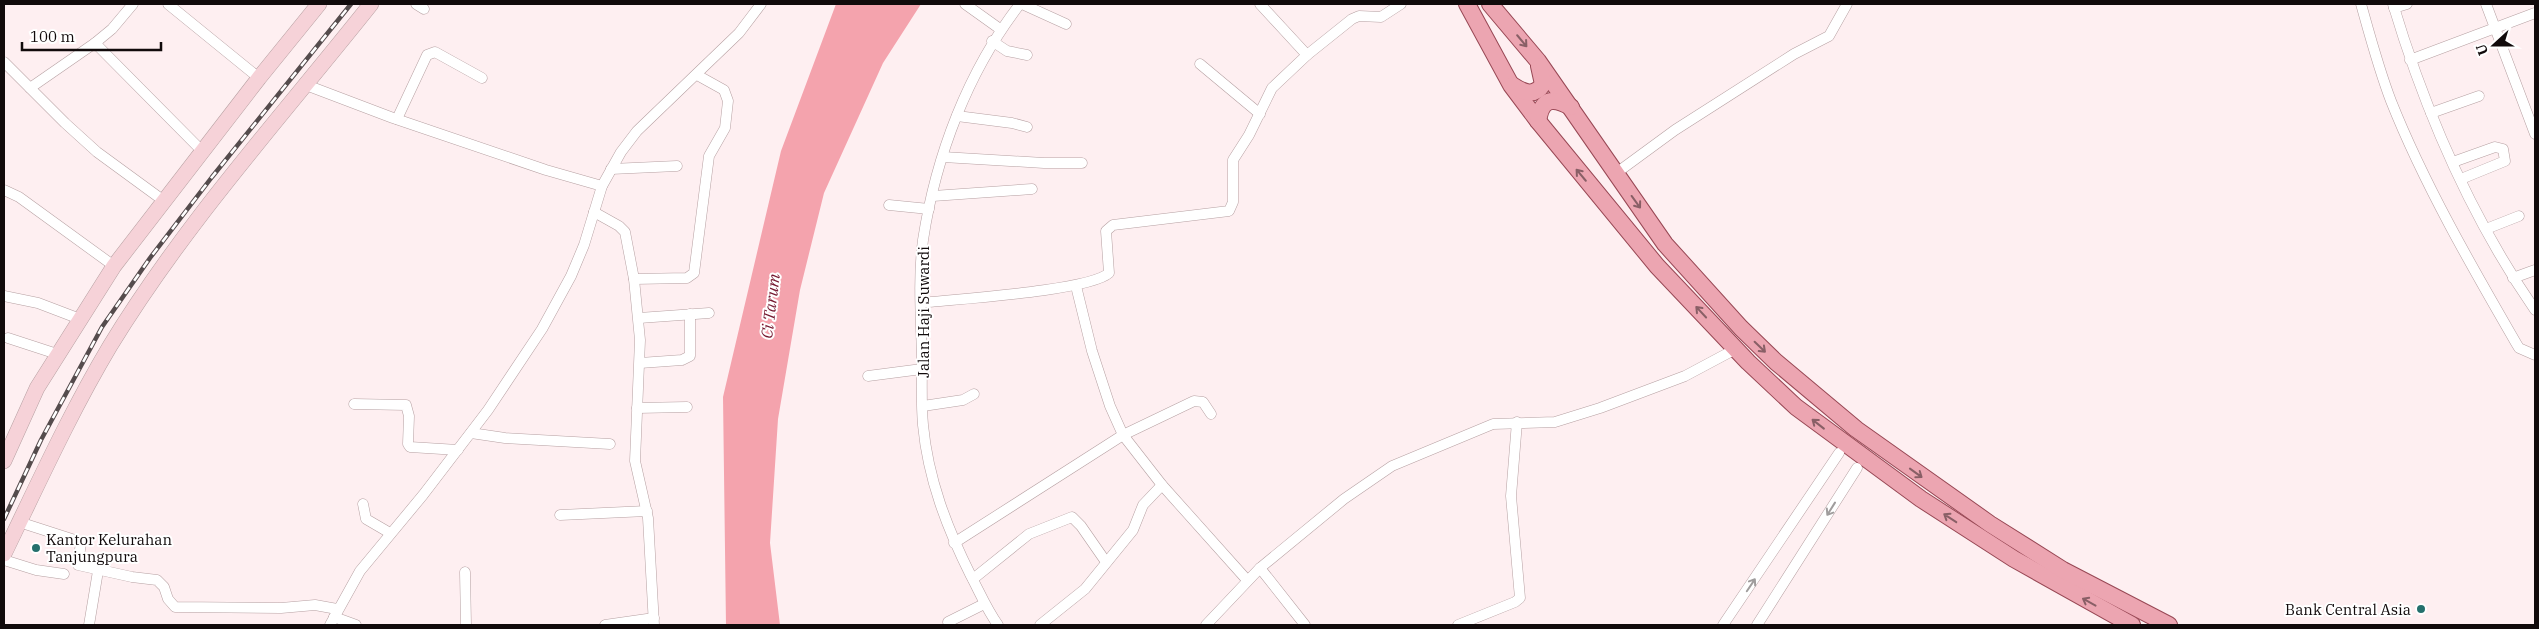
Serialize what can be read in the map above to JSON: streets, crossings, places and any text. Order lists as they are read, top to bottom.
{
  "streets": {
    "street": ["Jalan Haji Suwardi"]
  },
  "water": ["Ci Tarum"],
  "places": ["Kantor Kelurahan Tanjungpura", "Bank Central Asia"],
  "scale_bar": "100 m",
  "north": "left"
}
